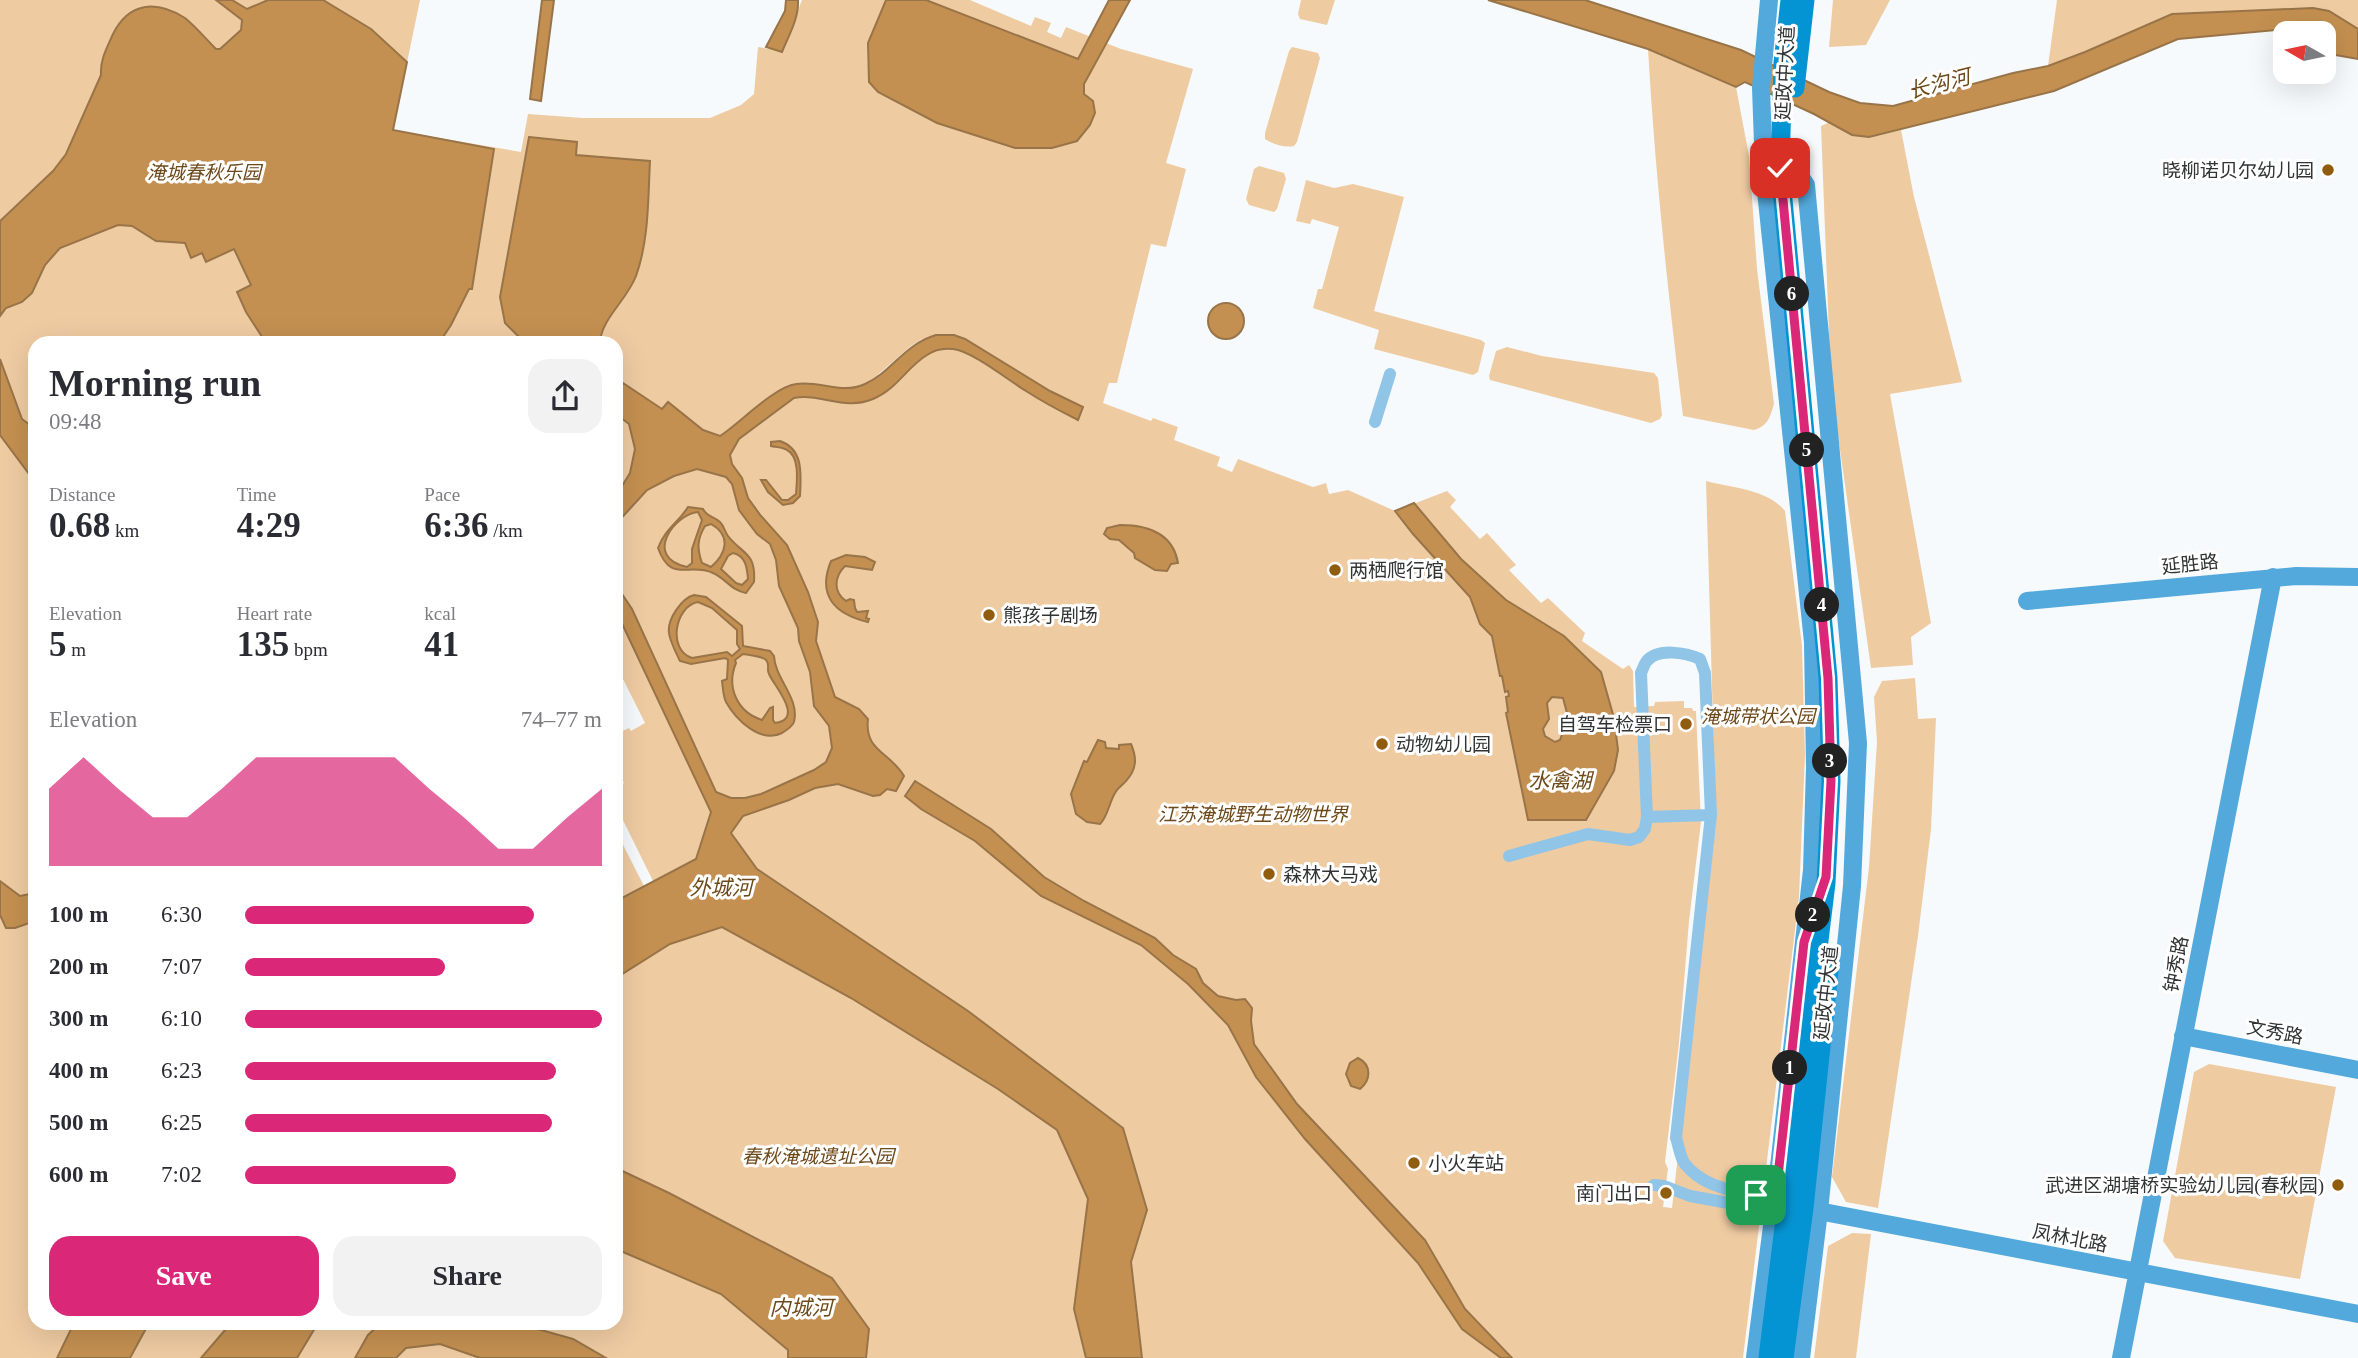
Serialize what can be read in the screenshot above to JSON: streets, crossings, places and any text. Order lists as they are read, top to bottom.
{
  "streets": {
    "main road": ["延政中大道"],
    "street": [
      "延胜路",
      "钟秀路",
      "文秀路",
      "凤林北路"
    ]
  },
  "crossings": [
    ["延政中大道", "凤林北路"],
    ["延胜路", "钟秀路"],
    ["钟秀路", "文秀路"],
    ["钟秀路", "凤林北路"]
  ],
  "water": [
    "长沟河",
    "水禽湖",
    "外城河",
    "内城河"
  ],
  "parks": [
    "淹城春秋乐园",
    "淹城带状公园",
    "江苏淹城野生动物世界",
    "春秋淹城遗址公园"
  ],
  "places": [
    "晓柳诺贝尔幼儿园",
    "两栖爬行馆",
    "熊孩子剧场",
    "自驾车检票口",
    "动物幼儿园",
    "森林大马戏",
    "小火车站",
    "武进区湖塘桥实验幼儿园(春秋园)",
    "南门出口"
  ],
  "north": "left",
  "page": {
    "pins": [
      "6",
      "5",
      "4",
      "3",
      "2",
      "1"
    ],
    "heading": ["Morning run", "09:48"],
    "stats": [
      ["Distance", "0.68 km"],
      ["Time", "4:29"],
      ["Pace", "6:36 /km"],
      ["Elevation", "5 m"],
      ["Heart rate", "135 bpm"],
      ["kcal", "41"]
    ],
    "chart": ["Elevation", "74–77 m"],
    "list": [
      {
        "name": "100 m",
        "note": "6:30"
      },
      {
        "name": "200 m",
        "note": "7:07"
      },
      {
        "name": "300 m",
        "note": "6:10"
      },
      {
        "name": "400 m",
        "note": "6:23"
      },
      {
        "name": "500 m",
        "note": "6:25"
      },
      {
        "name": "600 m",
        "note": "7:02"
      }
    ],
    "buttons": ["Save", "Share"]
  }
}
